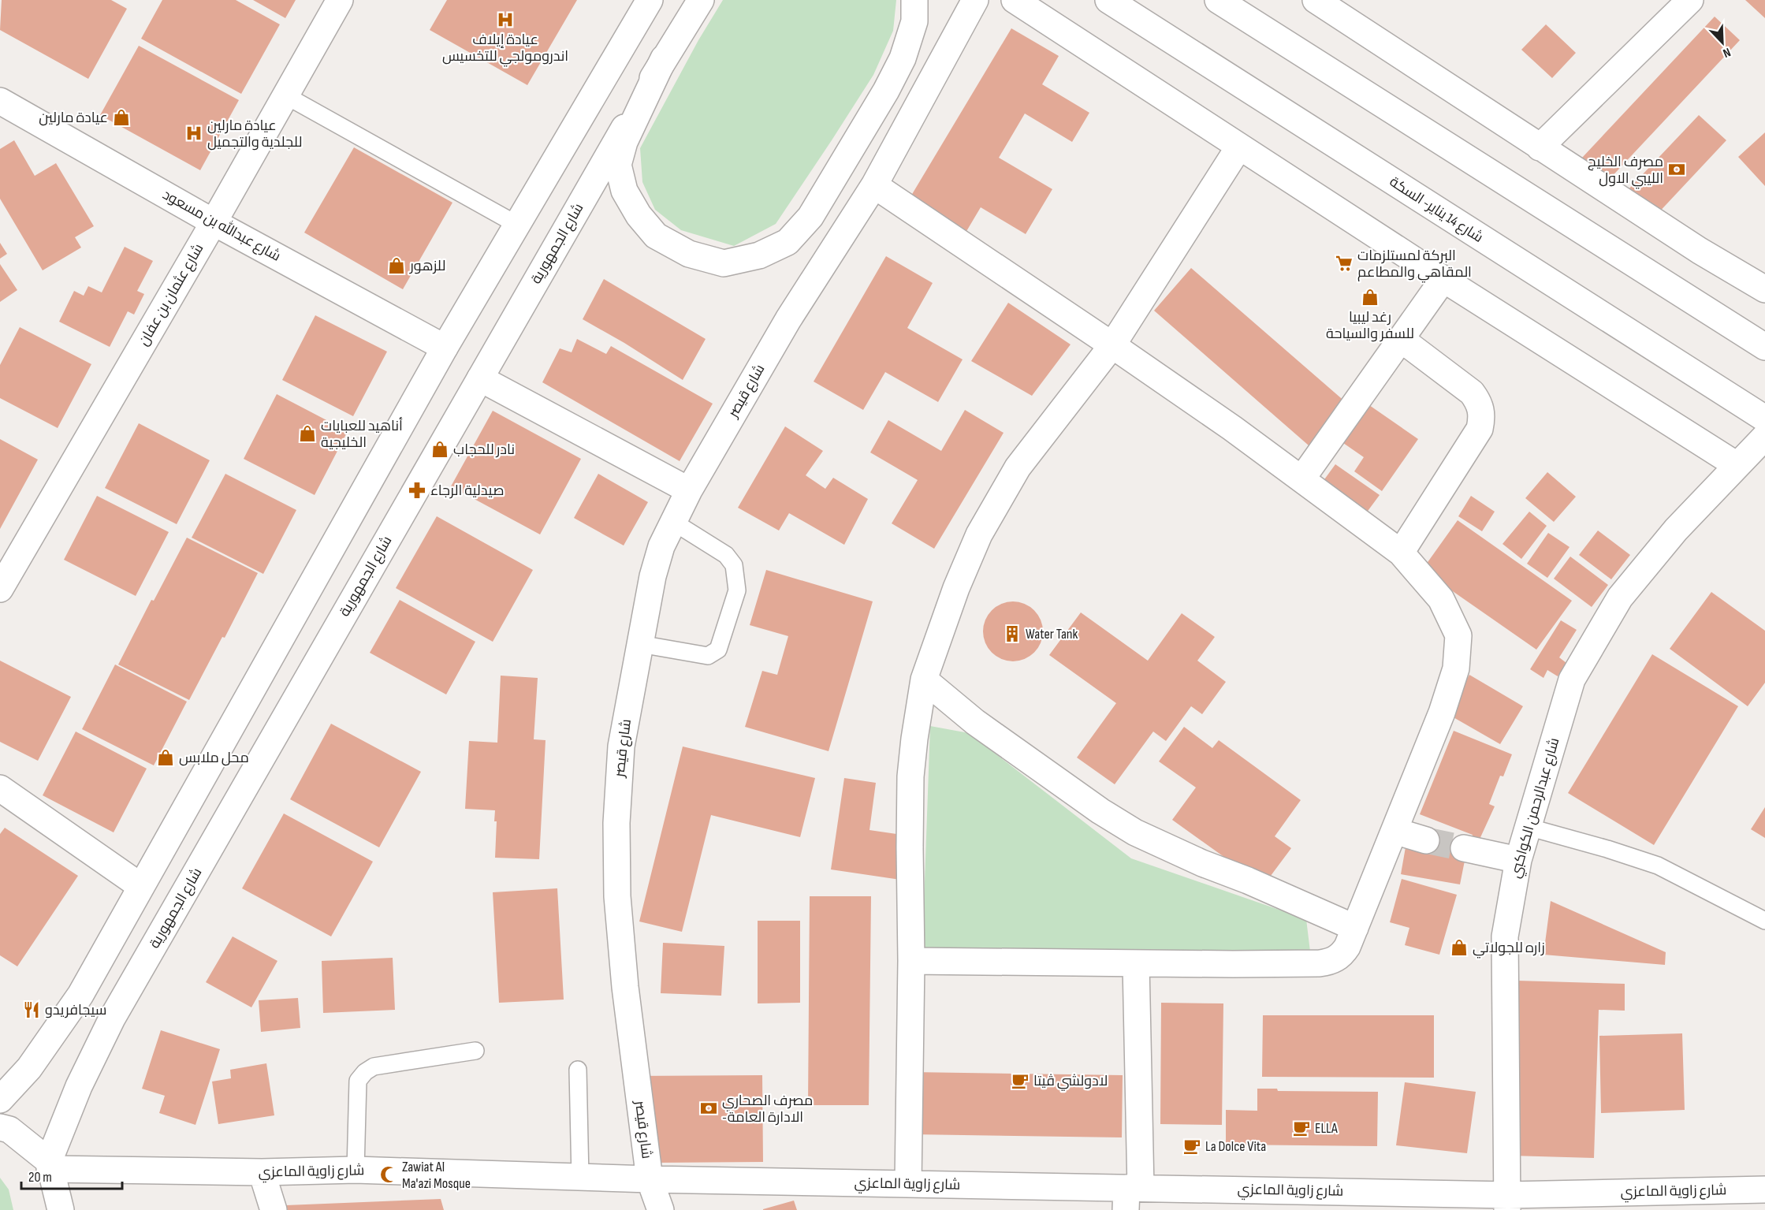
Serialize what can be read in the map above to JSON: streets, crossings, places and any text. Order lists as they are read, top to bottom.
{
  "streets": {
    "main road": [
      "شارع 14 يناير- السكة",
      "شارع عبدالله بن مسعود",
      "شارع الجمهورية",
      "شارع عثمان بن عفان",
      "شارع قيصر",
      "شارع عبدالرحمن الكواكبي",
      "شارع زاوية الماعزي"
    ]
  },
  "crossings": [
    ["شارع عبدالله بن مسعود", "شارع عثمان بن عفان"],
    ["شارع الجمهورية", "شارع زاوية الماعزي"],
    ["شارع قيصر", "شارع زاوية الماعزي"],
    ["شارع عبدالرحمن الكواكبي", "شارع زاوية الماعزي"]
  ],
  "places": {
    "hospital": ["عيادة إيلاف اندرومولجي للتخسيس", "عيادة مارلين للجلدية والتجميل"],
    "shop": [
      "عيادة مارلين",
      "للزهور",
      "رغد ليبيا للسفر والسياحة",
      "أناهيد للعبايات الخليجية",
      "نادر للحجاب",
      "محل ملابس",
      "زاره للجولاتي"
    ],
    "bank": ["مصرف الخليج الليبي الاول", "مصرف الصحاري -الادارة العامة"],
    "supermarket": ["البركة لمستلزمات المقاهي والمطاعم"],
    "pharmacy": ["صيدلية الرجاء"],
    "building": ["Water Tank"],
    "restaurant": ["سيجافريدو"],
    "cafe": ["لادولشي ڤيتا", "ELLA", "La Dolce Vita"],
    "mosque": ["Zawiat Al Ma'azi Mosque"]
  },
  "scale_bar": "20 m",
  "north": "bottom right"
}
